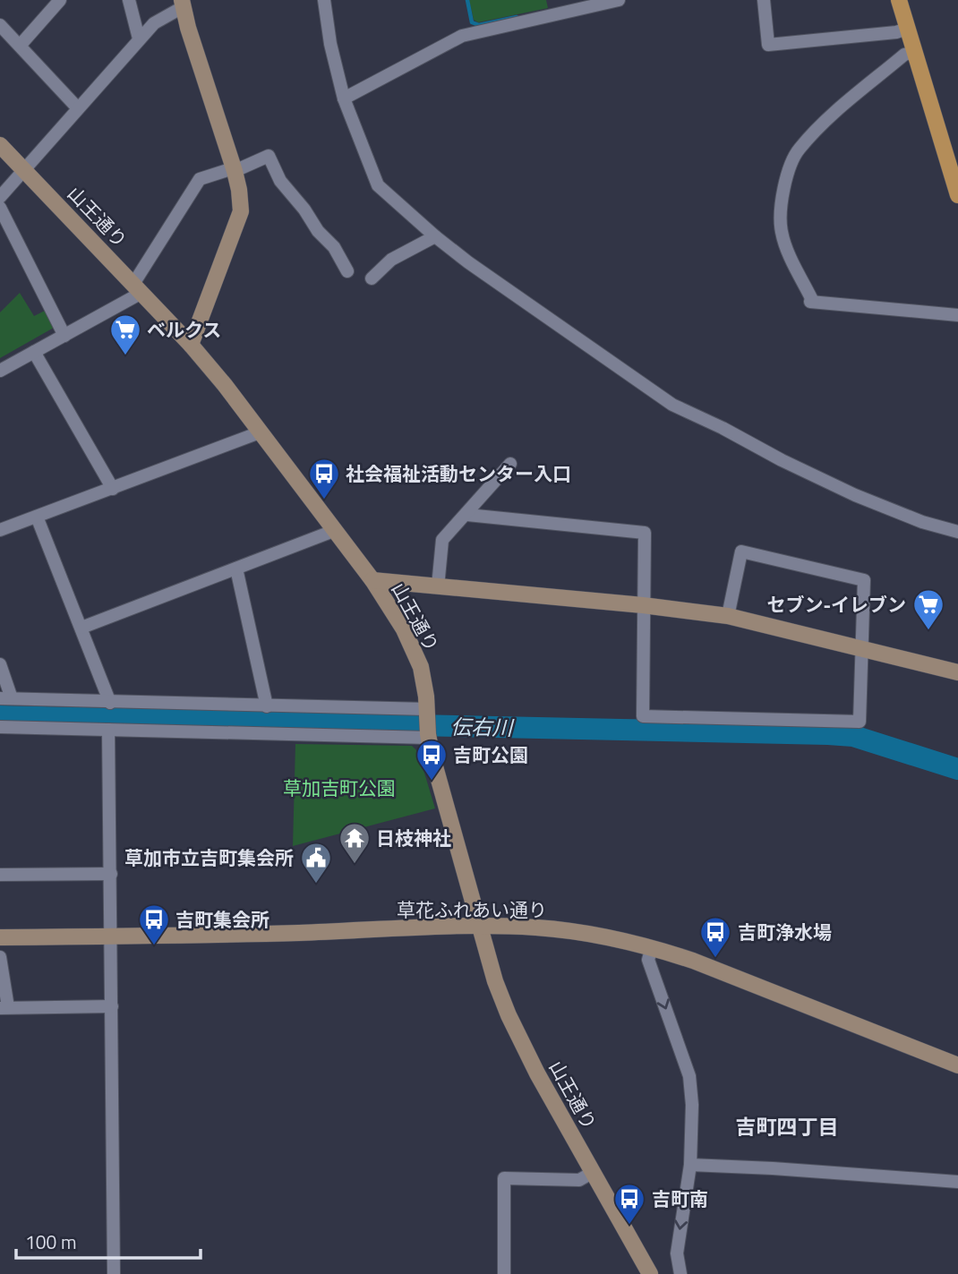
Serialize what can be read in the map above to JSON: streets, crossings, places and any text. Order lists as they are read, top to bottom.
{
  "streets": {
    "street": ["山王通り", "草花ふれあい通り"]
  },
  "crossings": [
    ["山王通り", "草花ふれあい通り"]
  ],
  "districts": ["吉町四丁目"],
  "water": ["伝右川"],
  "parks": ["草加吉町公園"],
  "places": {
    "supermarket": ["ベルクス", "セブン-イレブン"],
    "bus stop": [
      "社会福祉活動センター入口",
      "吉町公園",
      "吉町集会所",
      "吉町浄水場",
      "吉町南"
    ],
    "temple": ["日枝神社"],
    "public building": ["草加市立吉町集会所"]
  },
  "scale_bar": "100 m"
}
